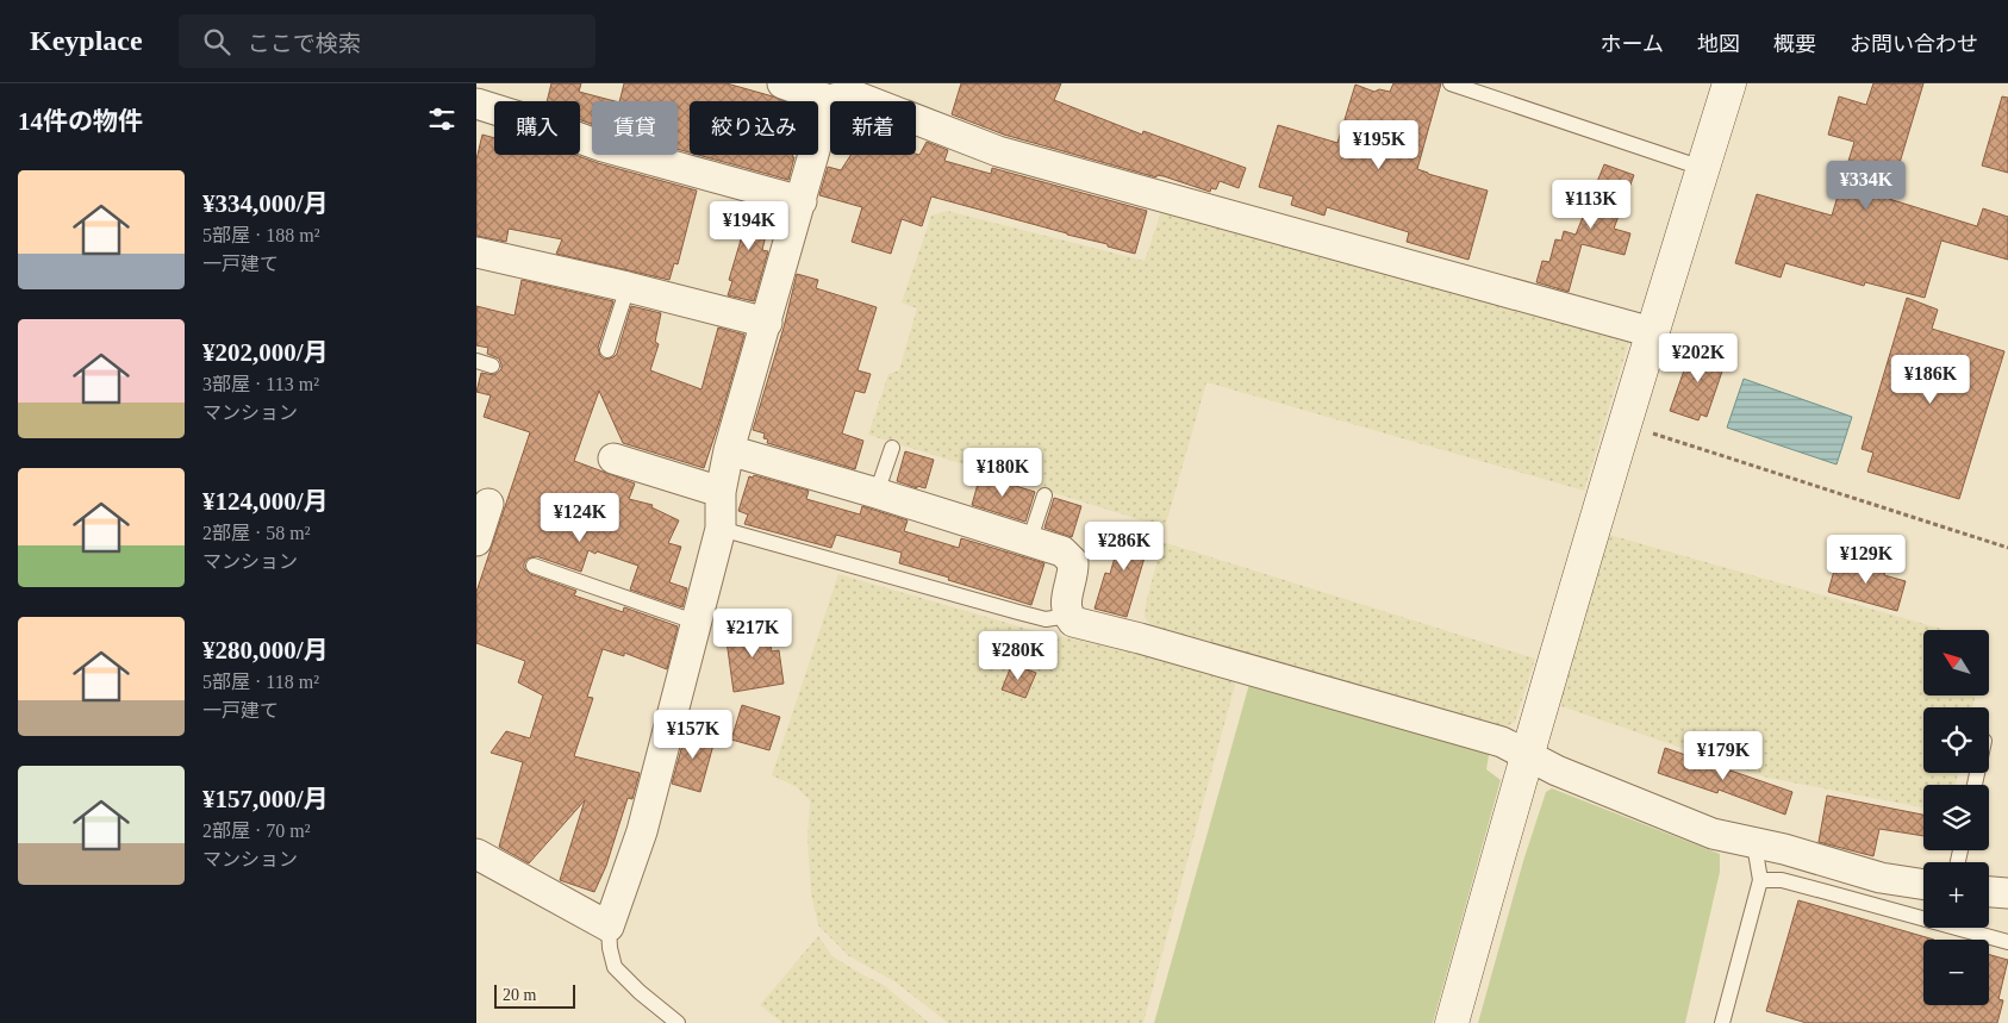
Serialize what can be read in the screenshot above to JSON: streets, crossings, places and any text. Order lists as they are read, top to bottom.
{
  "scale_bar": "20 m",
  "north": "top left",
  "page": {
    "header": "Keyplace",
    "search": "ここで検索",
    "nav": [
      "ホーム",
      "地図",
      "概要",
      "お問い合わせ"
    ],
    "heading": "14件の物件",
    "chip": [
      "購入",
      "賃貸",
      "絞り込み",
      "新着"
    ],
    "price": [
      "¥195K",
      "¥334K",
      "¥113K",
      "¥194K",
      "¥202K",
      "¥186K",
      "¥180K",
      "¥124K",
      "¥286K",
      "¥129K",
      "¥217K",
      "¥280K",
      "¥157K",
      "¥179K"
    ],
    "list": [
      {
        "name": "¥334,000/月",
        "note": "5部屋 · 188 m² · 一戸建て"
      },
      {
        "name": "¥202,000/月",
        "note": "3部屋 · 113 m² · マンション"
      },
      {
        "name": "¥124,000/月",
        "note": "2部屋 · 58 m² · マンション"
      },
      {
        "name": "¥280,000/月",
        "note": "5部屋 · 118 m² · 一戸建て"
      },
      {
        "name": "¥157,000/月",
        "note": "2部屋 · 70 m² · マンション"
      }
    ],
    "map_buttons": ["+", "−"],
    "scale": "20 m"
  }
}
